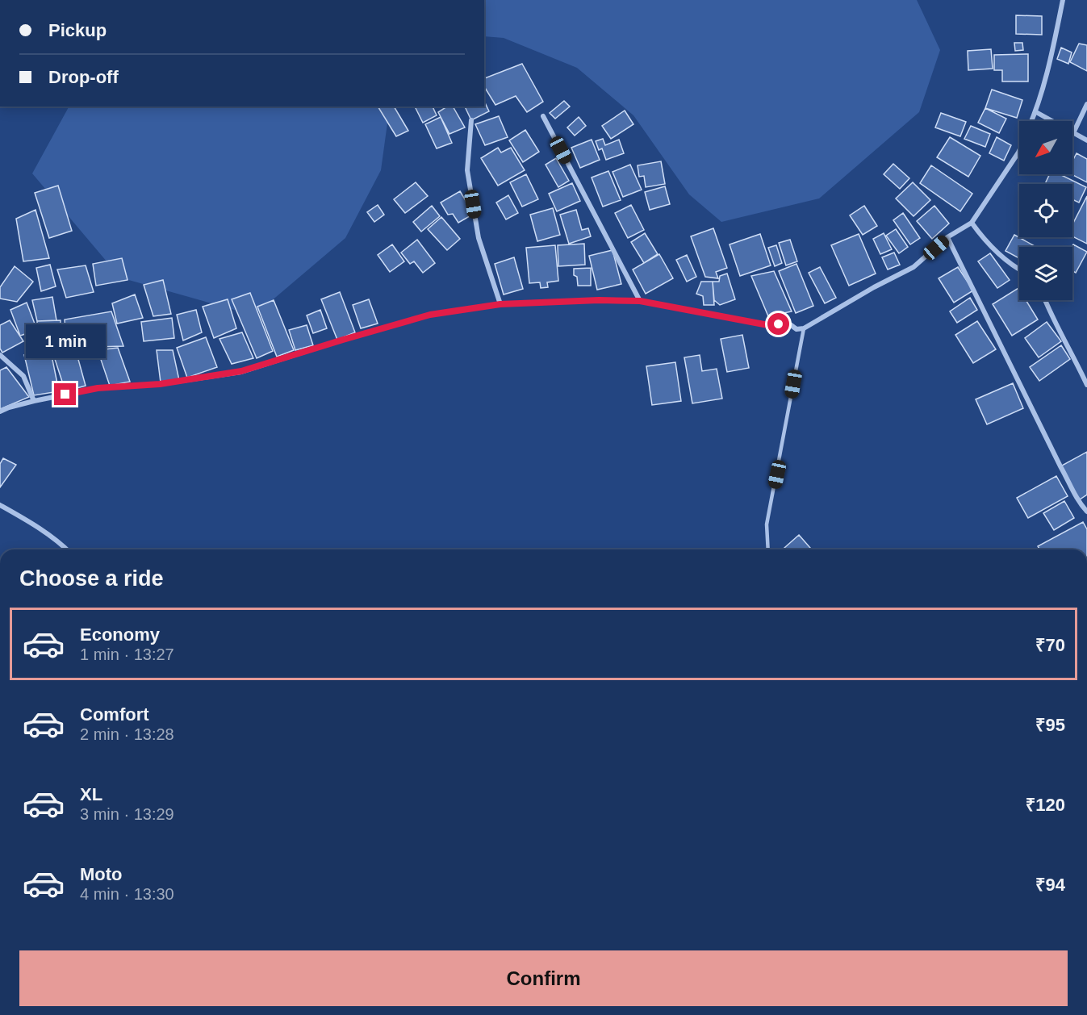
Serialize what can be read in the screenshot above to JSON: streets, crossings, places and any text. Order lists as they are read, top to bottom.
{
  "north": "bottom left",
  "page": {
    "banner": ["Pickup", "Drop-off"],
    "bubble": "1 min",
    "heading": "Choose a ride",
    "list": [
      {
        "name": "Economy",
        "note": "1 min · 13:27",
        "value": "₹70"
      },
      {
        "name": "Comfort",
        "note": "2 min · 13:28",
        "value": "₹95"
      },
      {
        "name": "XL",
        "note": "3 min · 13:29",
        "value": "₹120"
      },
      {
        "name": "Moto",
        "note": "4 min · 13:30",
        "value": "₹94"
      }
    ],
    "buttons": "Confirm"
  }
}
